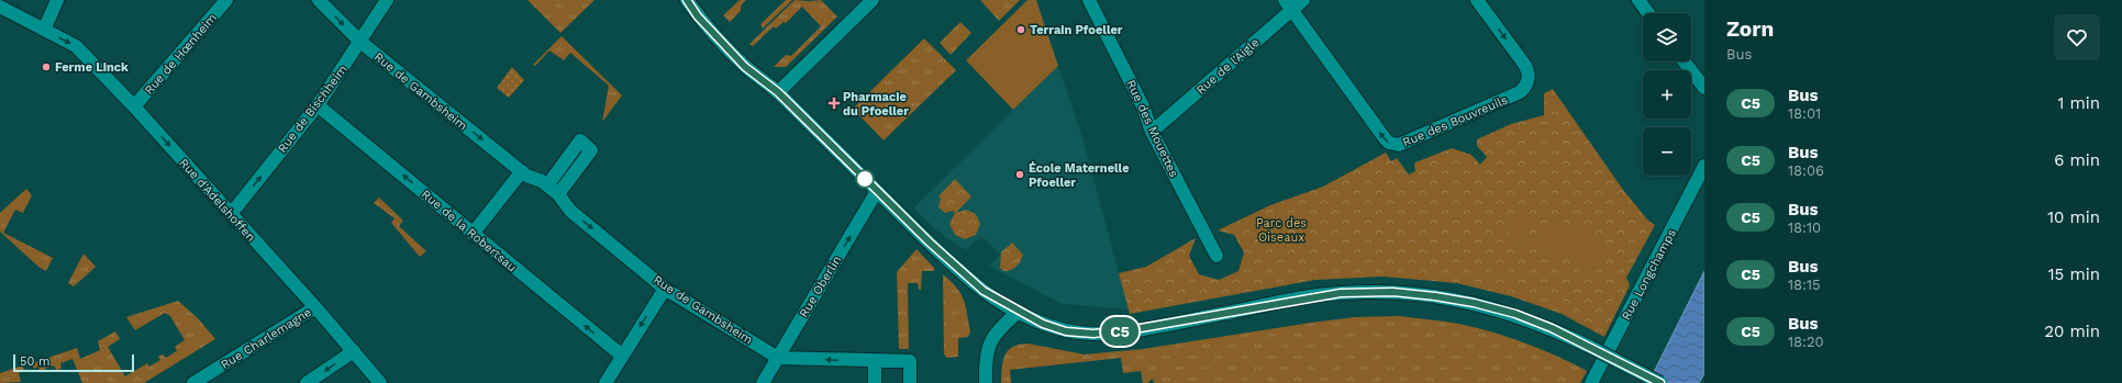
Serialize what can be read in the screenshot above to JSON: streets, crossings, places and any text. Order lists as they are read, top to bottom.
{
  "streets": {
    "street": [
      "Rue de Hœnheim",
      "Rue de l'Aigle",
      "Rue de Gambsheim",
      "Rue de Bischheim",
      "Rue des Bouvreuils",
      "Rue des Mouettes",
      "Rue d'Adelshoffen",
      "Rue de la Robertsau",
      "Rue Longchamps",
      "Rue Oberlin",
      "Rue Charlemagne"
    ]
  },
  "crossings": [
    ["Rue de Hœnheim", "Rue d'Adelshoffen"],
    ["Rue de l'Aigle", "Rue des Bouvreuils"],
    ["Rue de l'Aigle", "Rue des Mouettes"],
    ["Rue de Gambsheim", "Rue de Bischheim"],
    ["Rue de Gambsheim", "Rue Oberlin"],
    ["Rue de Bischheim", "Rue d'Adelshoffen"],
    ["Rue de Bischheim", "Rue de la Robertsau"],
    ["Rue d'Adelshoffen", "Rue Charlemagne"]
  ],
  "one_way": [
    "Rue de Bischheim",
    "Rue d'Adelshoffen",
    "Rue de la Robertsau",
    "Rue Oberlin"
  ],
  "parks": ["Parc des Oiseaux"],
  "places": {
    "other": ["Terrain Pfoeller", "Ferme Linck", "École Maternelle Pfoeller"],
    "health": ["Pharmacie du Pfoeller"]
  },
  "lines": ["bus line C5"],
  "scale_bar": "50 m",
  "page": {
    "on_map": "C5",
    "heading": ["Zorn", "Bus"],
    "map_buttons": ["+", "−"],
    "list": [
      {
        "mark": "C5",
        "name": "Bus",
        "note": "18:01",
        "value": "1 min"
      },
      {
        "mark": "C5",
        "name": "Bus",
        "note": "18:06",
        "value": "6 min"
      },
      {
        "mark": "C5",
        "name": "Bus",
        "note": "18:10",
        "value": "10 min"
      },
      {
        "mark": "C5",
        "name": "Bus",
        "note": "18:15",
        "value": "15 min"
      },
      {
        "mark": "C5",
        "name": "Bus",
        "note": "18:20",
        "value": "20 min"
      }
    ],
    "scale": "50 m"
  }
}
